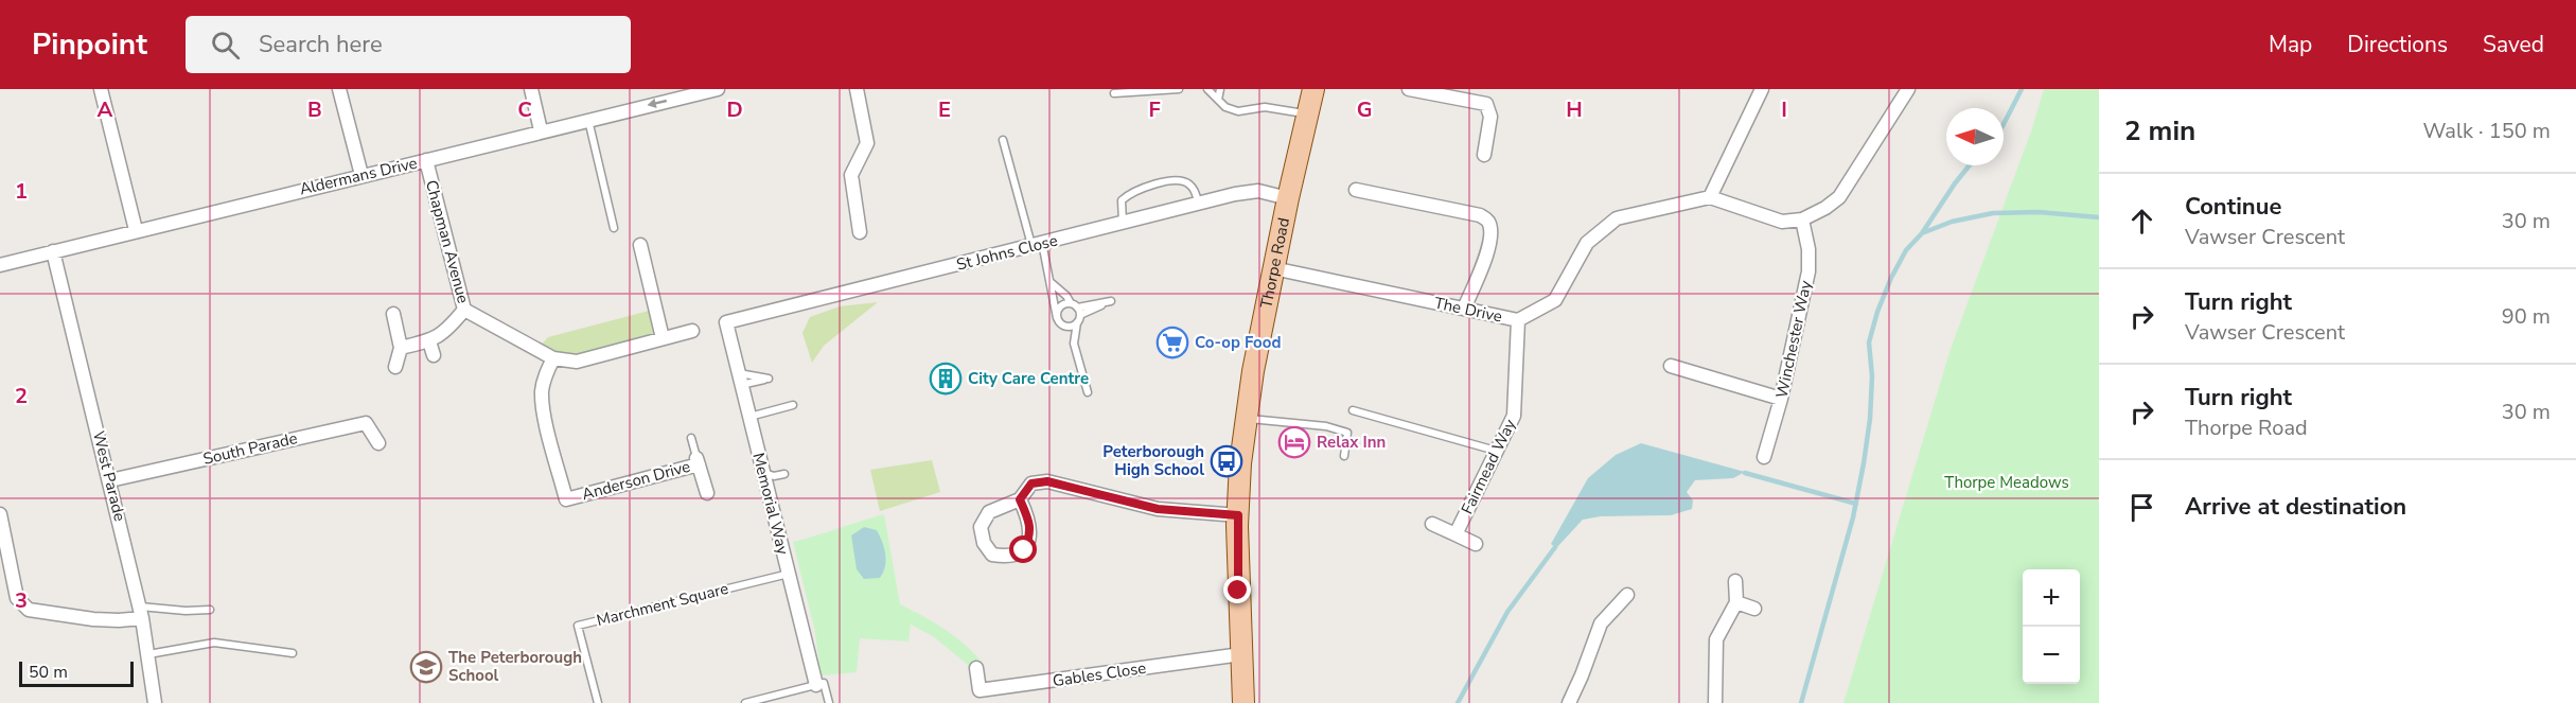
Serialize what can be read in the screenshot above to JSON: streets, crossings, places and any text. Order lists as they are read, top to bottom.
{
  "streets": {
    "main road": ["Thorpe Road"],
    "street": [
      "Aldermans Drive",
      "Chapman Avenue",
      "St Johns Close",
      "The Drive",
      "Winchester Way",
      "South Parade",
      "Fairmead Way",
      "West Parade",
      "Anderson Drive",
      "Memorial Way",
      "Gables Close"
    ],
    "lane": ["Marchment Square"]
  },
  "crossings": [
    ["Aldermans Drive", "Chapman Avenue"],
    ["Aldermans Drive", "West Parade"],
    ["Chapman Avenue", "Anderson Drive"],
    ["St Johns Close", "Thorpe Road"],
    ["St Johns Close", "Memorial Way"],
    ["Thorpe Road", "The Drive"],
    ["Thorpe Road", "Gables Close"],
    ["The Drive", "Fairmead Way"],
    ["South Parade", "West Parade"],
    ["Memorial Way", "Marchment Square"]
  ],
  "parks": ["Thorpe Meadows"],
  "places": {
    "supermarket": ["Co-op Food"],
    "building": ["City Care Centre"],
    "hotel": ["Relax Inn"],
    "bus stop": ["Peterborough High School"],
    "school or university": ["The Peterborough School"]
  },
  "scale_bar": "50 m",
  "north": "left",
  "page": {
    "header": "Pinpoint",
    "search": "Search here",
    "nav": ["Map", "Directions", "Saved"],
    "heading": ["2 min", "Walk · 150 m"],
    "list": [
      ["Continue", "Vawser Crescent", "30 m"],
      ["Turn right", "Vawser Crescent", "90 m"],
      ["Turn right", "Thorpe Road", "30 m"],
      "Arrive at destination"
    ],
    "map_buttons": ["+", "−"],
    "scale": "50 m"
  },
  "grid": {
    "columns": [
      "A",
      "B",
      "C",
      "D",
      "E",
      "F",
      "G",
      "H",
      "I"
    ],
    "rows": ["1", "2", "3"]
  }
}
